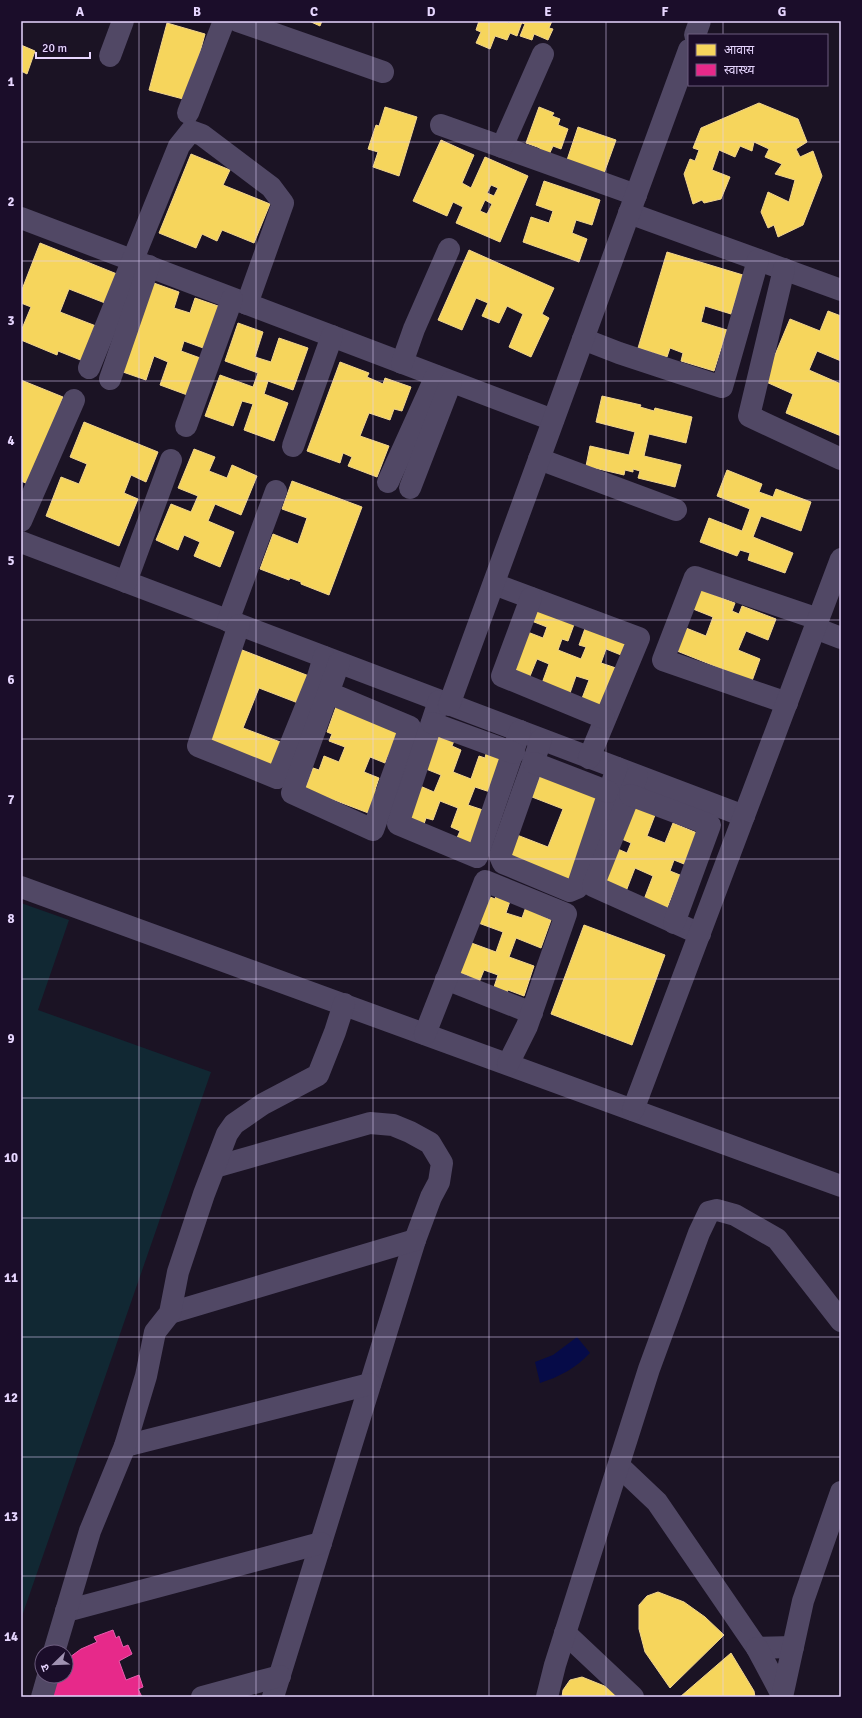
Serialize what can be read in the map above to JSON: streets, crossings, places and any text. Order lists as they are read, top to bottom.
{
  "legend": ["आवास", "स्वास्थ्य"],
  "scale_bar": "20 m",
  "north": "bottom left",
  "grid": {
    "columns": [
      "A",
      "B",
      "C",
      "D",
      "E",
      "F",
      "G"
    ],
    "rows": [
      "1",
      "2",
      "3",
      "4",
      "5",
      "6",
      "7",
      "8",
      "9",
      "10",
      "11",
      "12",
      "13",
      "14"
    ]
  }
}
